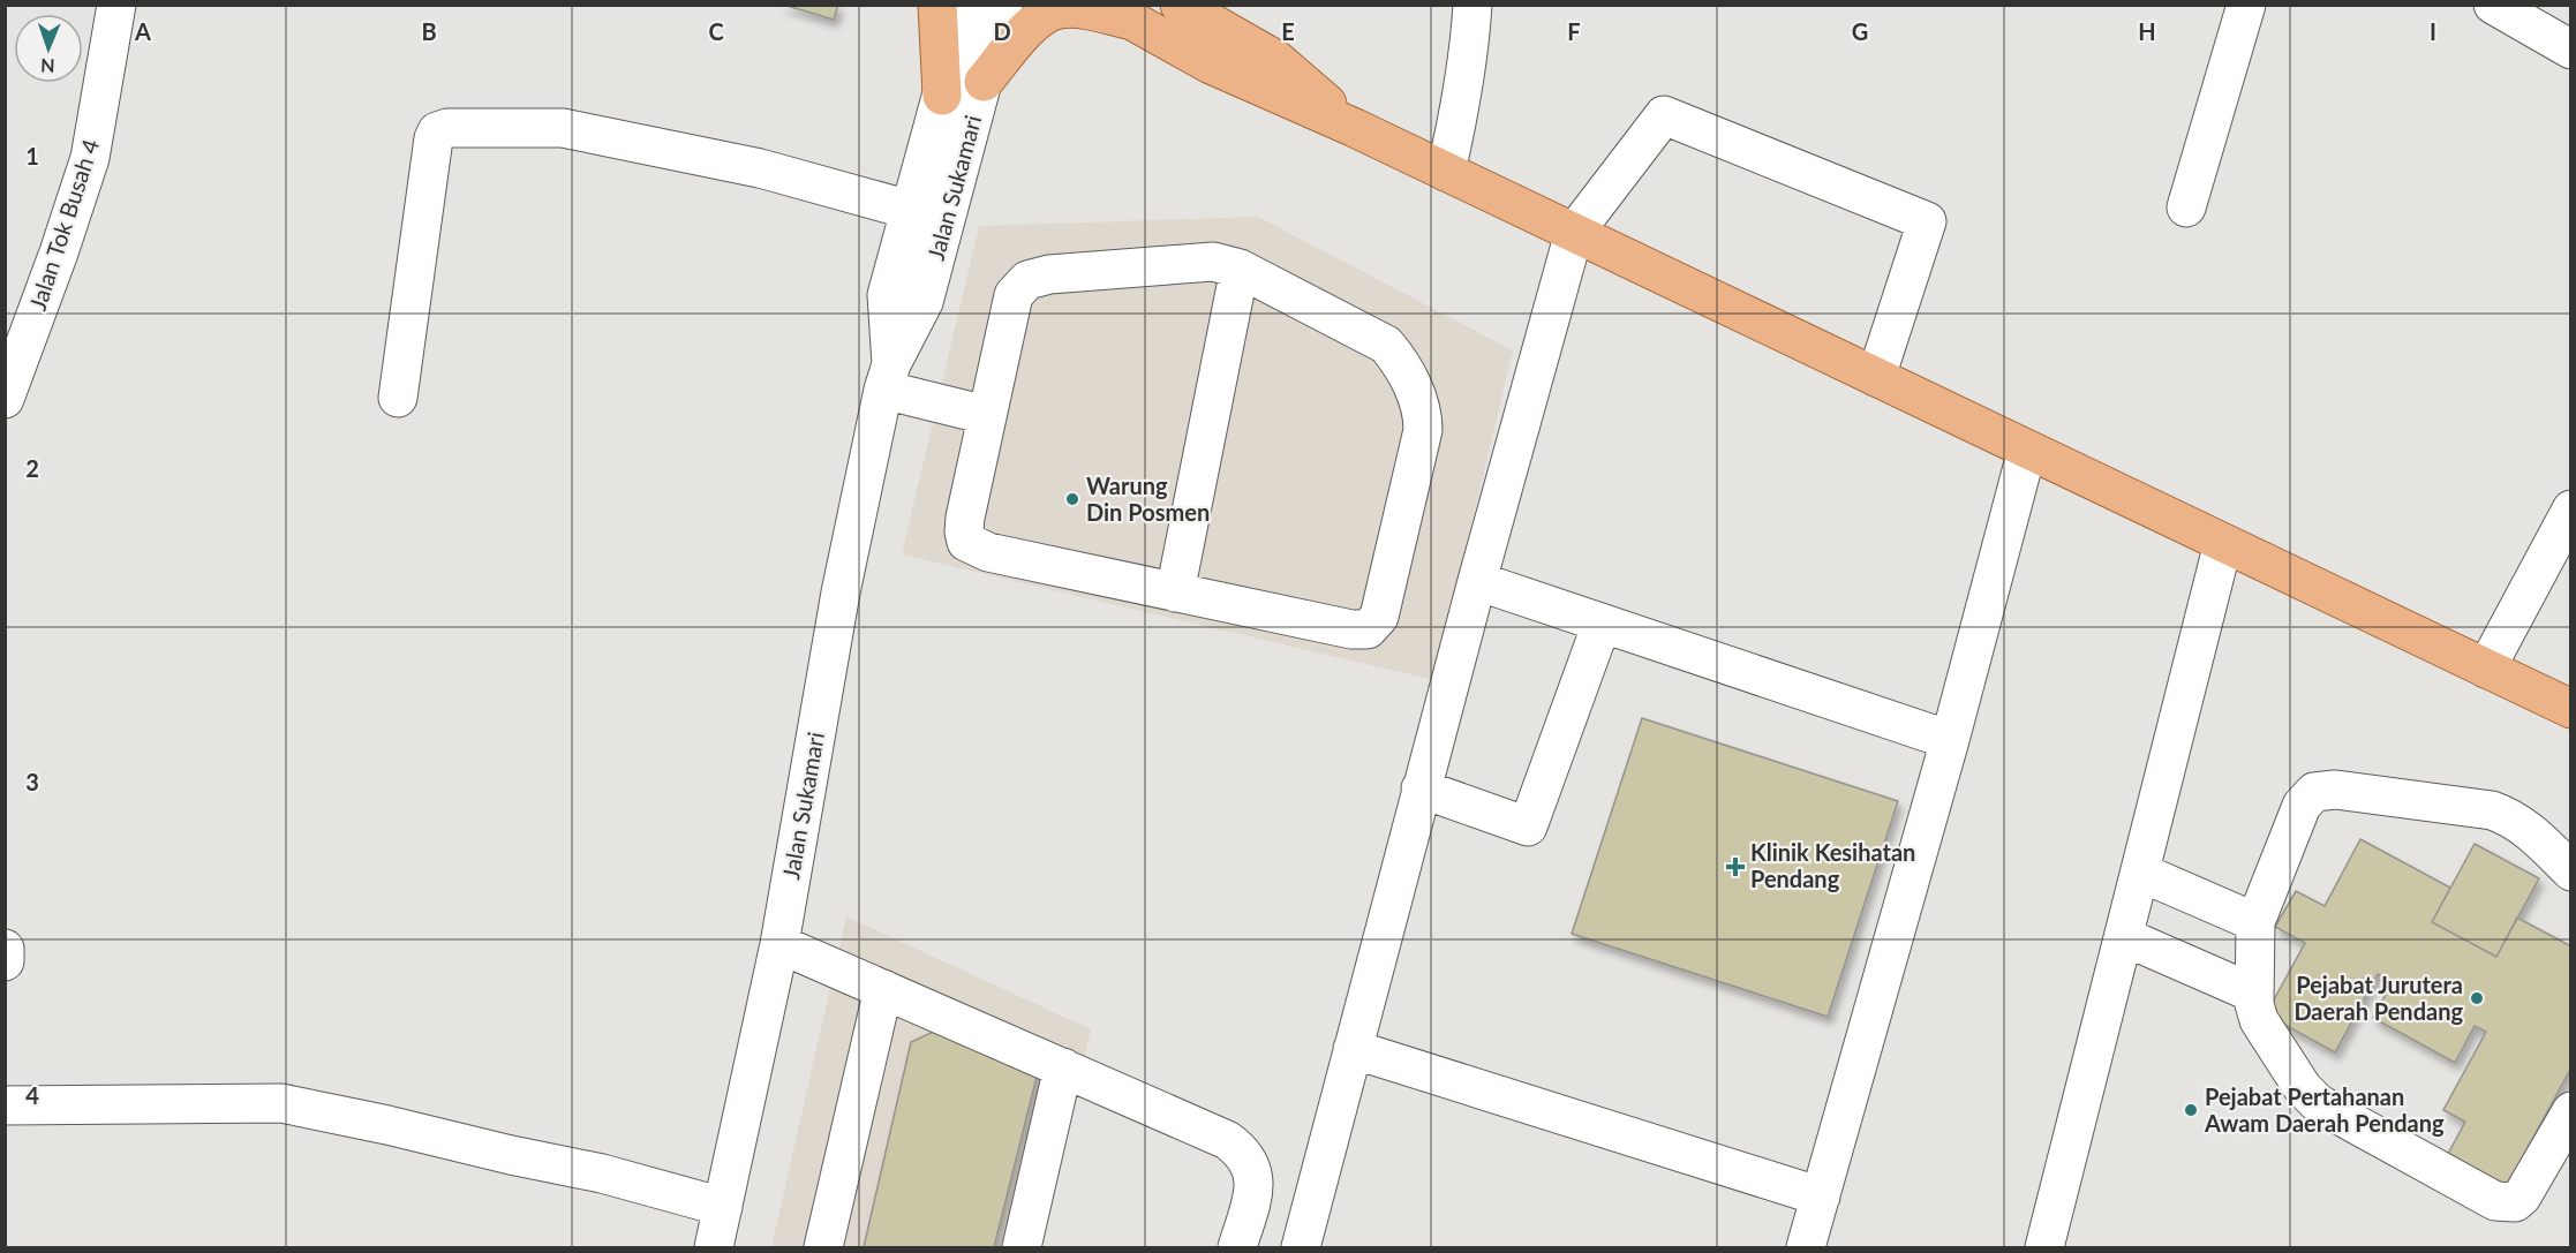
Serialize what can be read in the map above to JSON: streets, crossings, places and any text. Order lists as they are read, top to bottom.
{
  "streets": {
    "street": ["Jalan Sukamari", "Jalan Tok Busah 4"]
  },
  "places": {
    "other": ["Warung Din Posmen", "Pejabat Jurutera Daerah Pendang", "Pejabat Pertahanan Awam Daerah Pendang"],
    "health": ["Klinik Kesihatan Pendang"]
  },
  "north": "bottom",
  "grid": {
    "columns": [
      "A",
      "B",
      "C",
      "D",
      "E",
      "F",
      "G",
      "H",
      "I"
    ],
    "rows": [
      "1",
      "2",
      "3",
      "4"
    ]
  }
}
